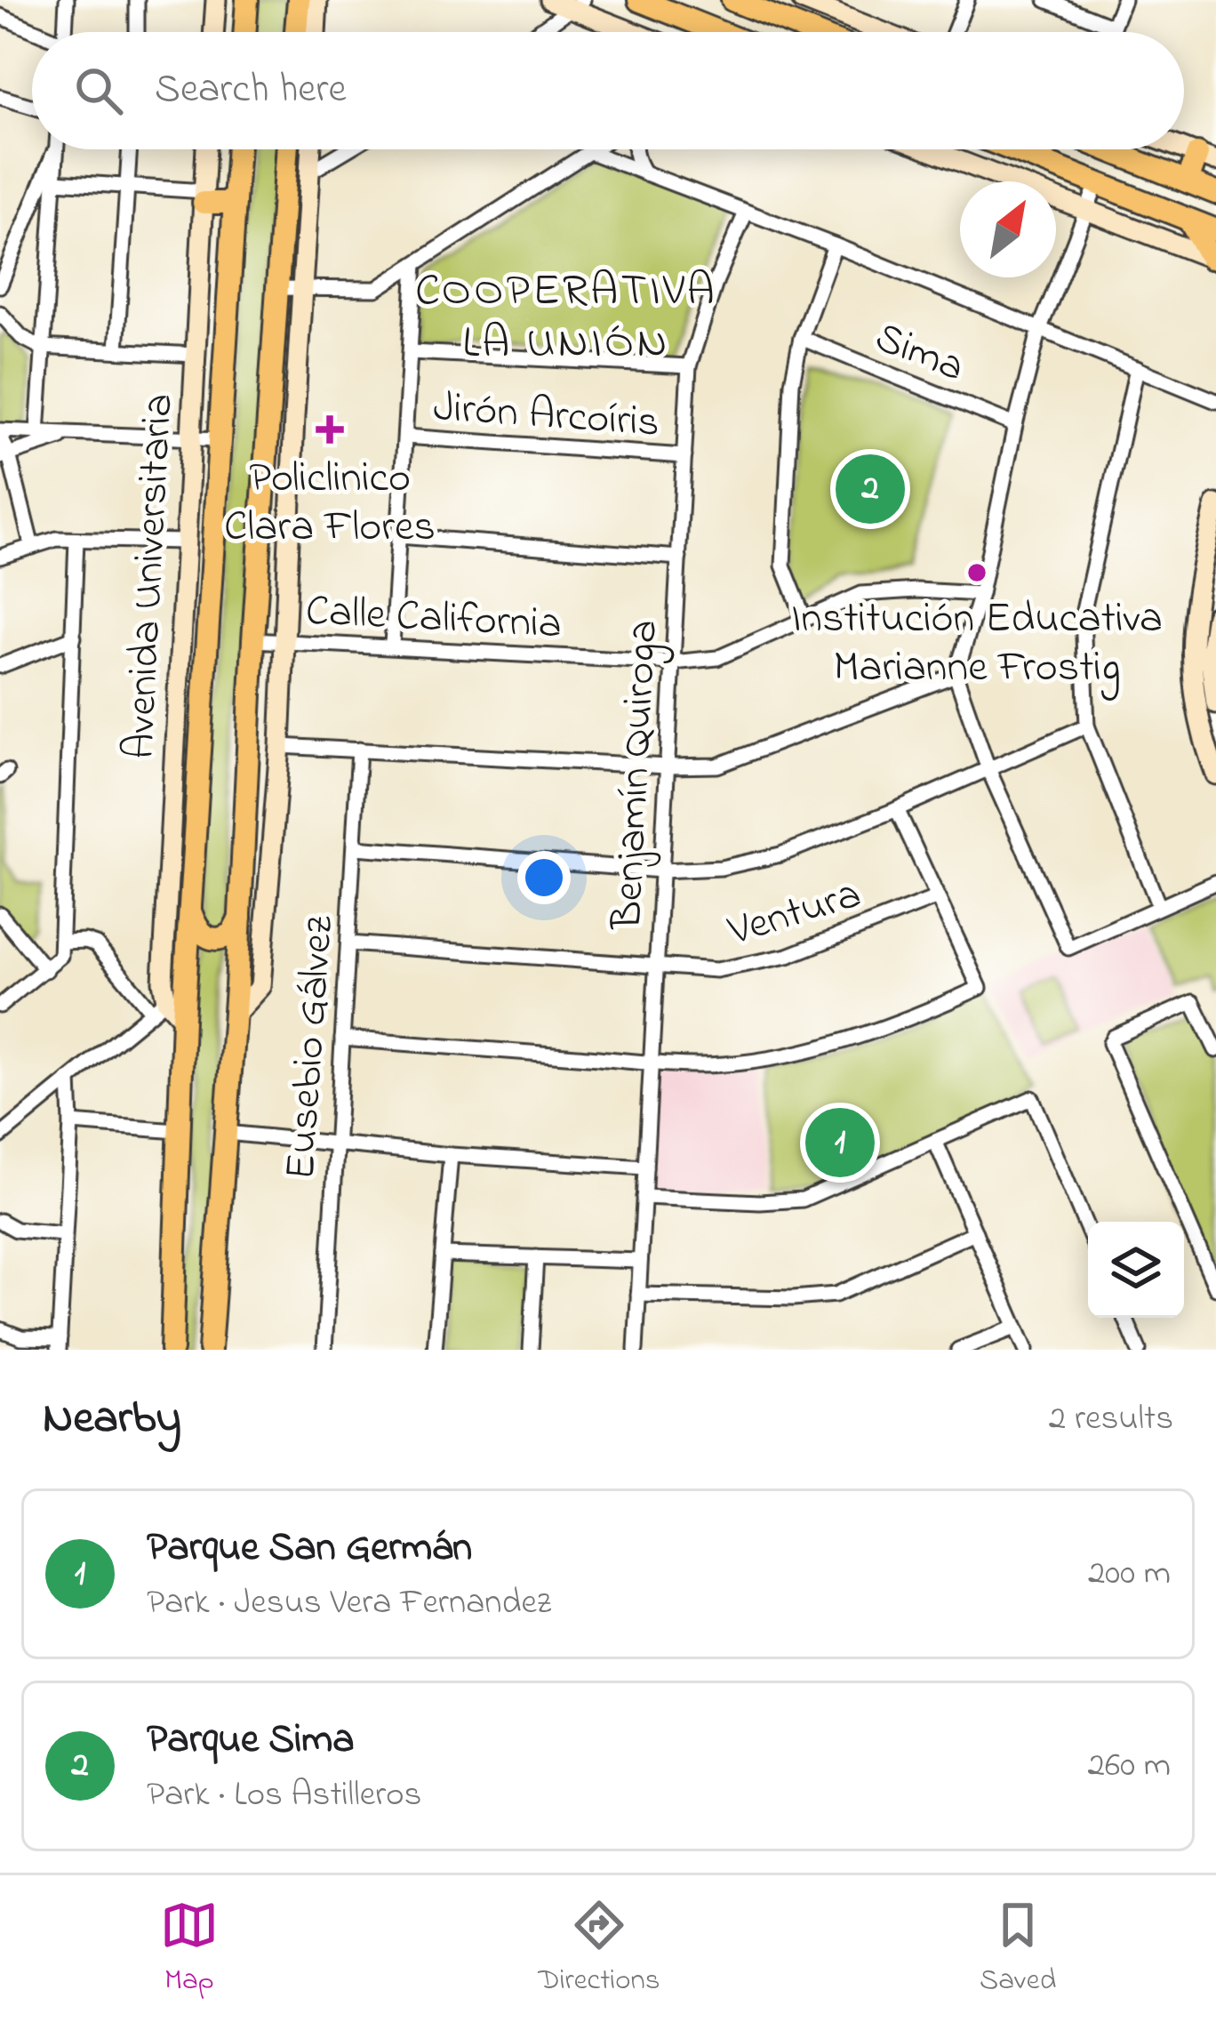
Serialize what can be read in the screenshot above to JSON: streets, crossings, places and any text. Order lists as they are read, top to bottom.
{
  "streets": {
    "main road": ["Avenida Universitaria"],
    "street": [
      "Sima",
      "Jirón Arcoíris",
      "Calle California",
      "Benjamín Quiroga",
      "Ventura",
      "Eusebio Gálvez"
    ]
  },
  "crossings": [
    ["Jirón Arcoíris", "Benjamín Quiroga"],
    ["Calle California", "Benjamín Quiroga"],
    ["Benjamín Quiroga", "Ventura"],
    ["Ventura", "Eusebio Gálvez"]
  ],
  "districts": ["COOPERATIVA LA UNIÓN"],
  "places": {
    "health": ["Policlinico Clara Flores"],
    "other": ["Institución Educativa Marianne Frostig"]
  },
  "north": "top right",
  "page": {
    "search": "Search here",
    "pins": ["2", "1"],
    "heading": ["Nearby", "2 results"],
    "list": [
      {
        "mark": "1",
        "name": "Parque San Germán",
        "note": "Park · Jesus Vera Fernandez",
        "value": "200 m"
      },
      {
        "mark": "2",
        "name": "Parque Sima",
        "note": "Park · Los Astilleros",
        "value": "260 m"
      }
    ],
    "nav": ["Map", "Directions", "Saved"]
  }
}
